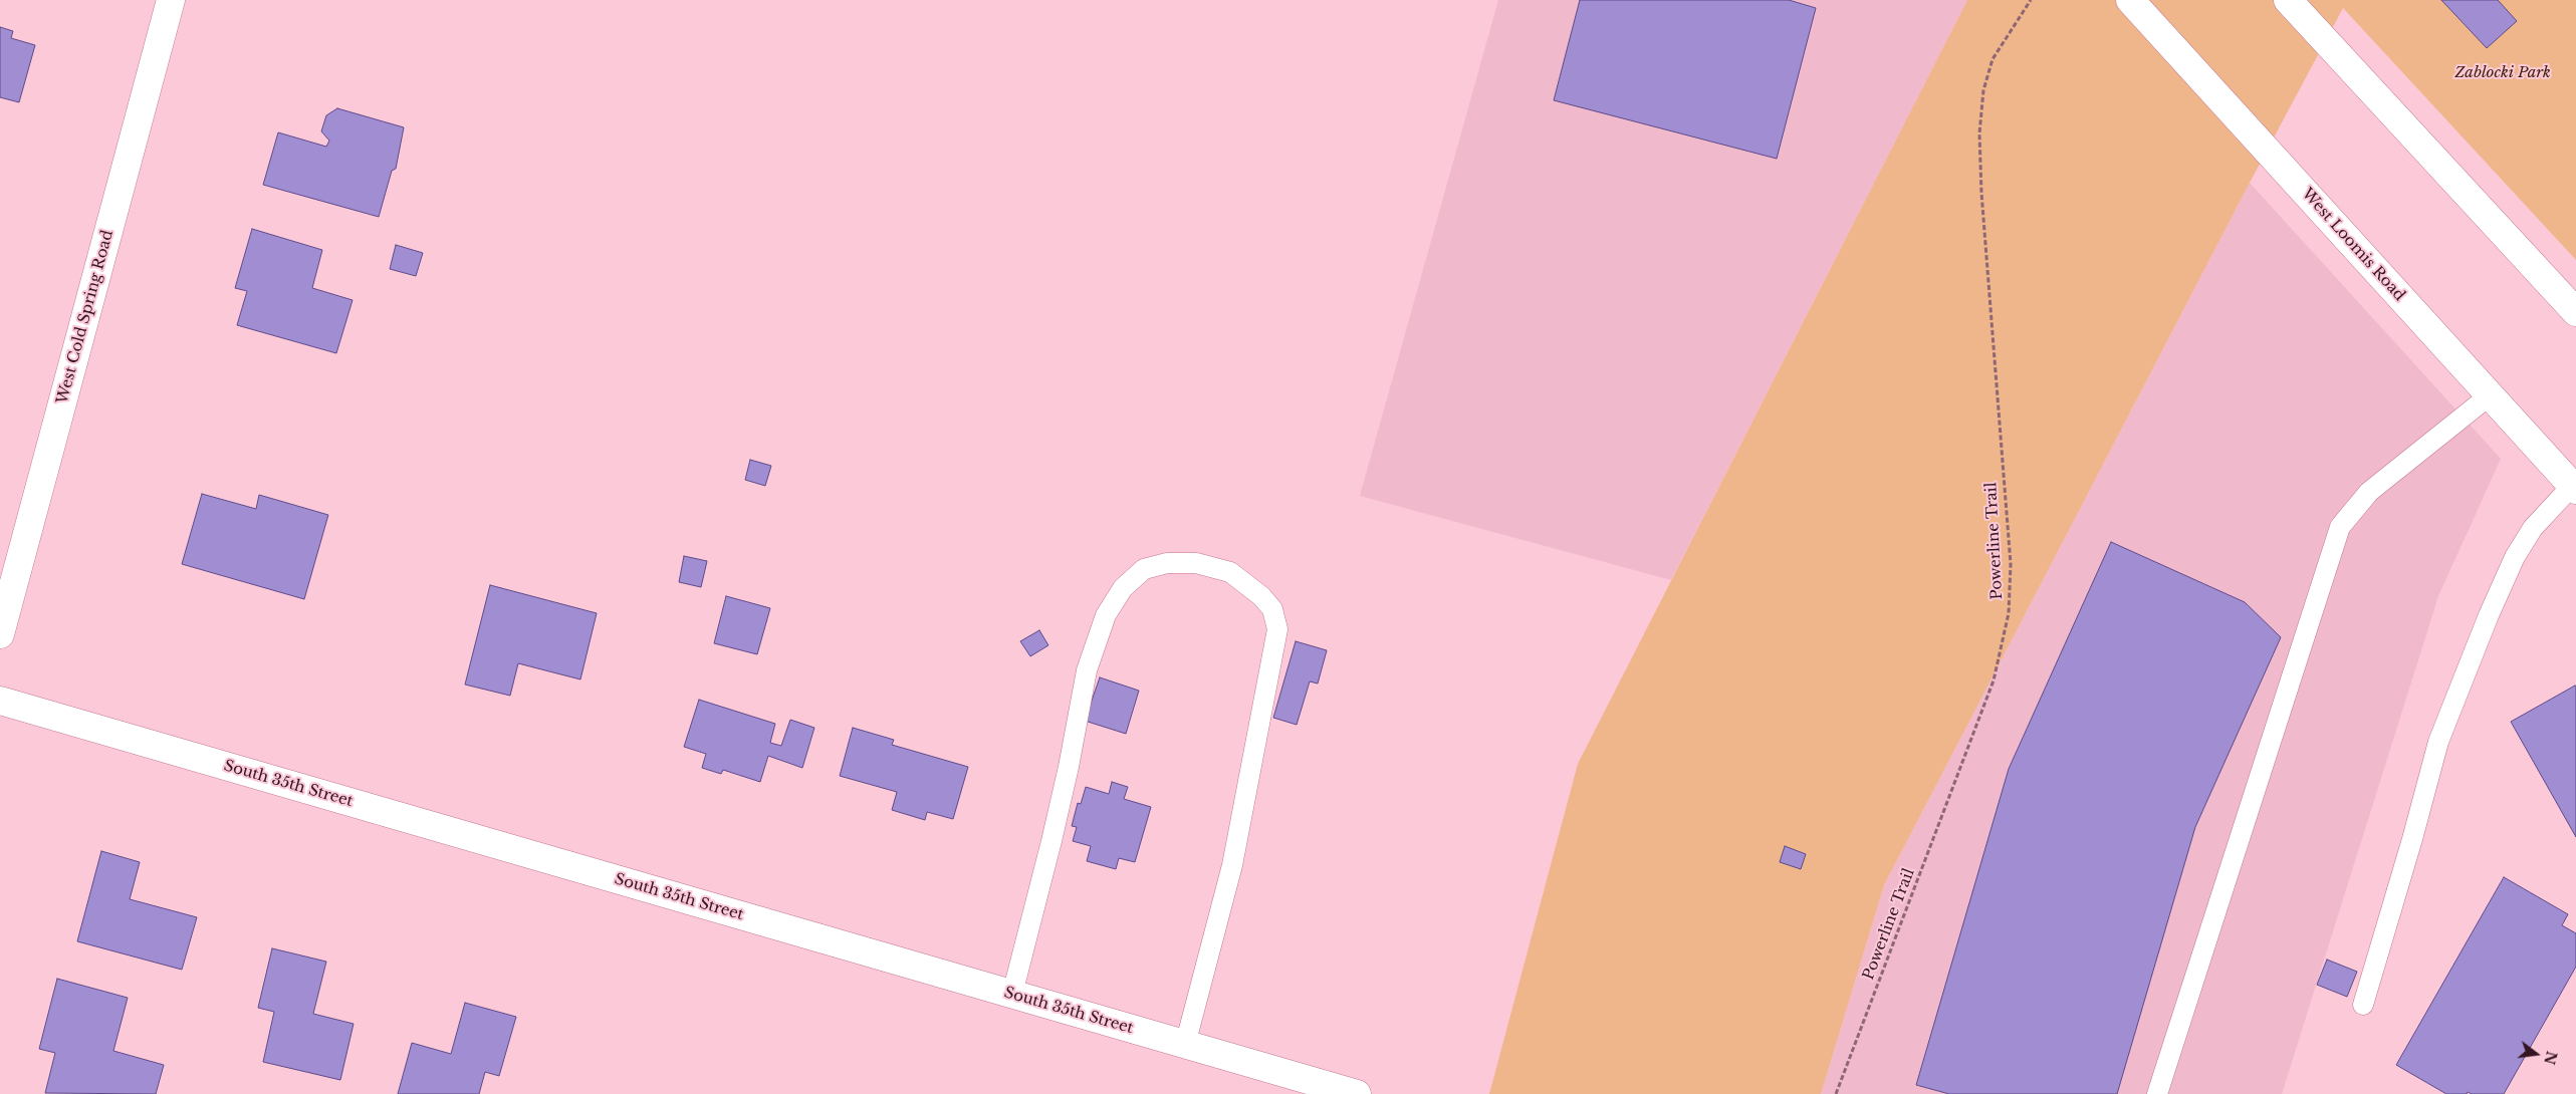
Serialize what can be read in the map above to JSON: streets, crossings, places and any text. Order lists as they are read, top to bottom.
{
  "streets": {
    "street": ["West Loomis Road", "West Cold Spring Road", "South 35th Street"],
    "path": ["Powerline Trail"]
  },
  "parks": ["Zablocki Park"],
  "north": "right"
}
